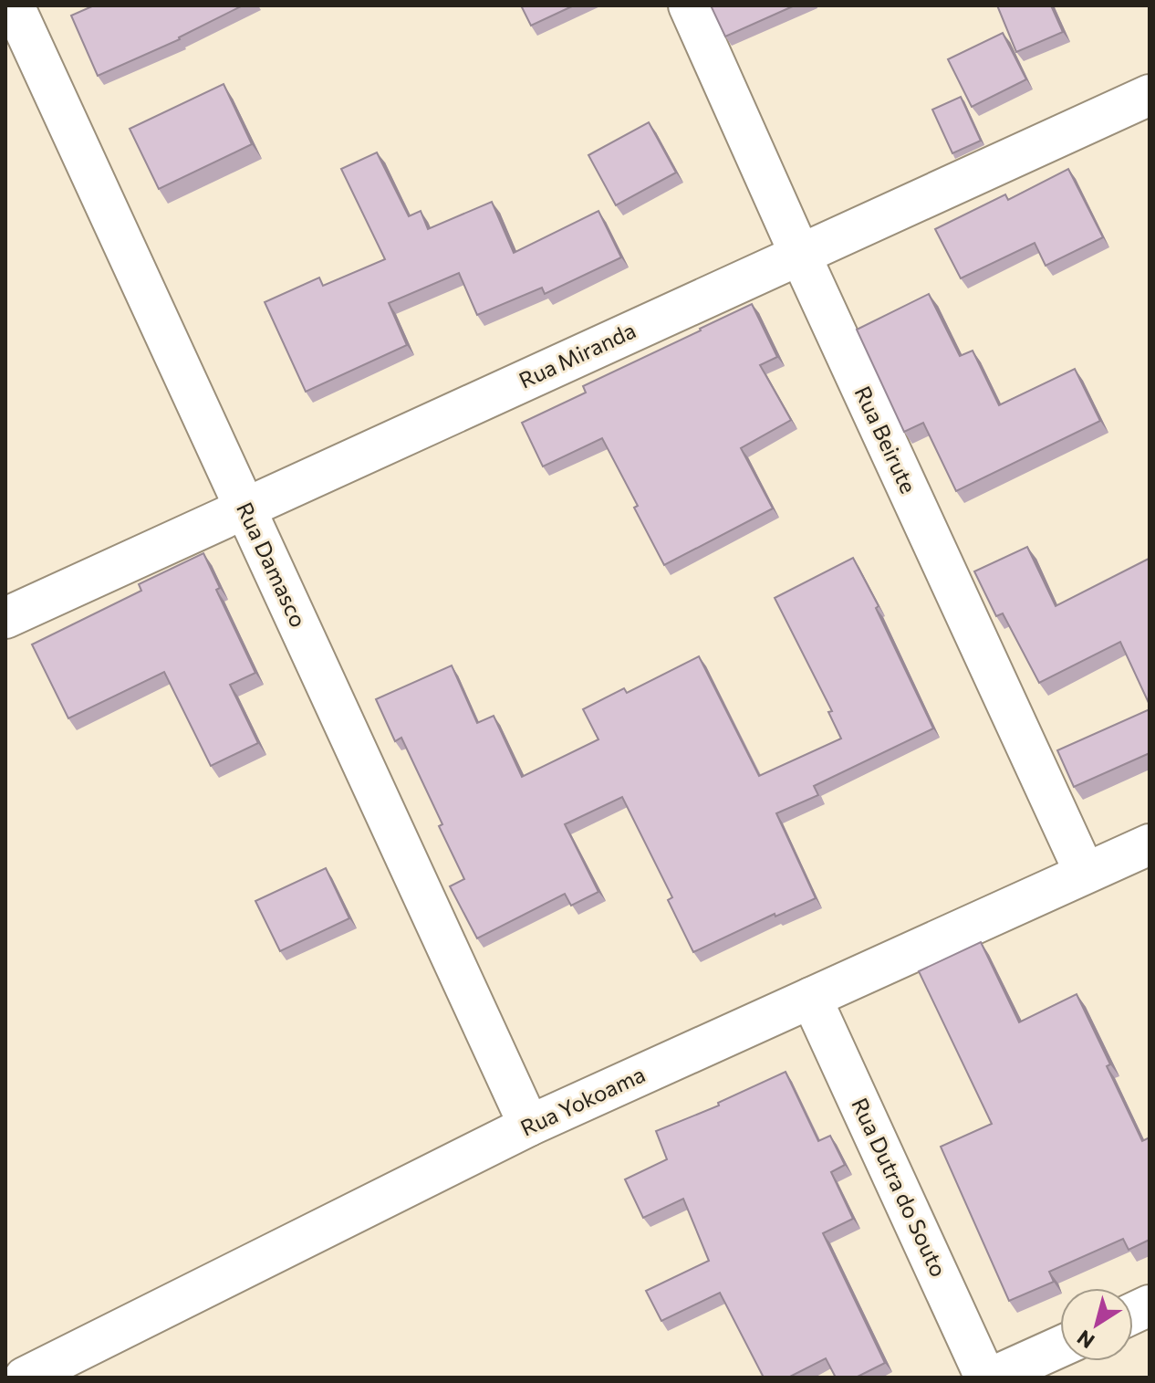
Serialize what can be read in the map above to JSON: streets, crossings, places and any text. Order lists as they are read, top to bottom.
{
  "streets": {
    "street": [
      "Rua Miranda",
      "Rua Beirute",
      "Rua Damasco",
      "Rua Yokoama",
      "Rua Dutra do Souto"
    ]
  },
  "crossings": [
    ["Rua Miranda", "Rua Beirute"],
    ["Rua Miranda", "Rua Damasco"],
    ["Rua Beirute", "Rua Yokoama"],
    ["Rua Damasco", "Rua Yokoama"],
    ["Rua Yokoama", "Rua Dutra do Souto"]
  ],
  "north": "bottom left"
}
